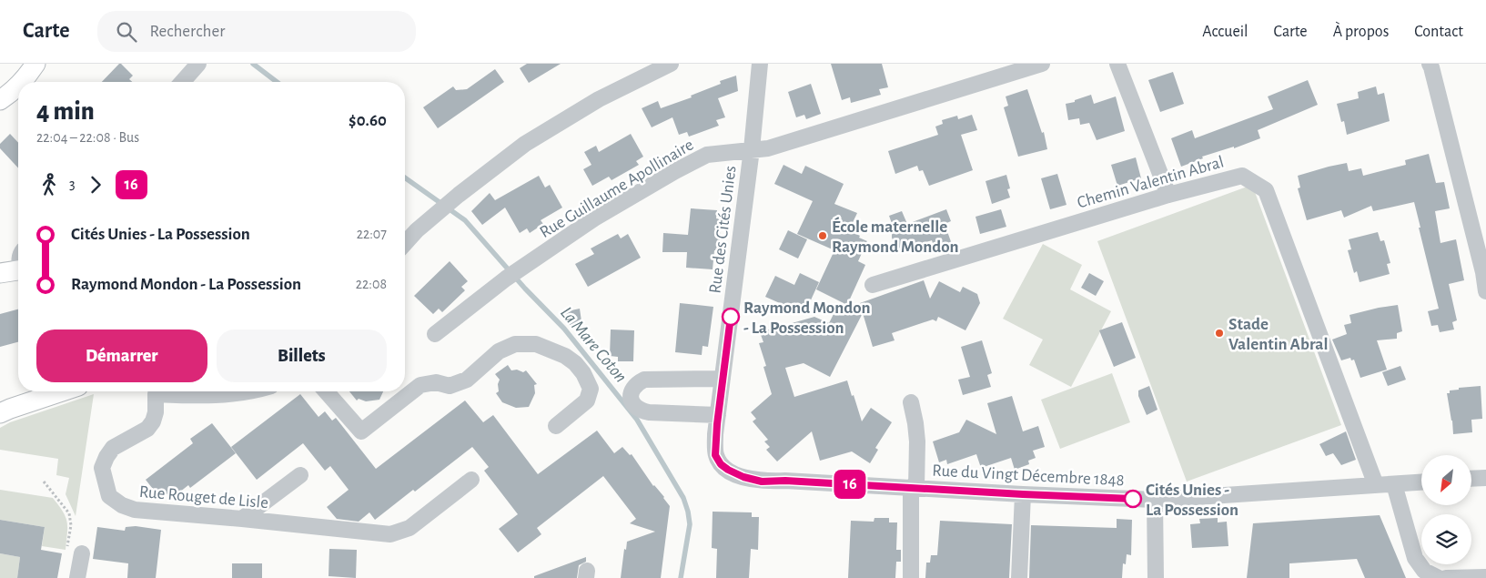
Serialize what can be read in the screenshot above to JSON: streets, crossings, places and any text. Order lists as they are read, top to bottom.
{
  "streets": {
    "street": [
      "Chemin Valentin Abral",
      "Rue Guillaume Apollinaire",
      "Rue des Cités Unies",
      "Rue du Vingt Décembre 1848",
      "Rue Rouget de Lisle"
    ]
  },
  "crossings": [
    ["Chemin Valentin Abral", "Rue du Vingt Décembre 1848"],
    ["Rue Guillaume Apollinaire", "Rue des Cités Unies"],
    ["Rue des Cités Unies", "Rue du Vingt Décembre 1848"]
  ],
  "water": ["La Mare Coton"],
  "places": [
    "École maternelle Raymond Mondon",
    "Raymond Mondon - La Possession",
    "Stade Valentin Abral",
    "Cités Unies - La Possession"
  ],
  "lines": ["bus line 16"],
  "north": "bottom left",
  "page": {
    "header": "Carte",
    "search": "Rechercher",
    "nav": [
      "Accueil",
      "Carte",
      "À propos",
      "Contact"
    ],
    "on_map": "16",
    "heading": ["4 min", "22:04 – 22:08 · Bus", "$0.60"],
    "legs": ["3", "16"],
    "list": [
      {
        "name": "Cités Unies - La Possession",
        "value": "22:07"
      },
      {
        "name": "Raymond Mondon - La Possession",
        "value": "22:08"
      }
    ],
    "buttons": ["Démarrer", "Billets"]
  }
}
